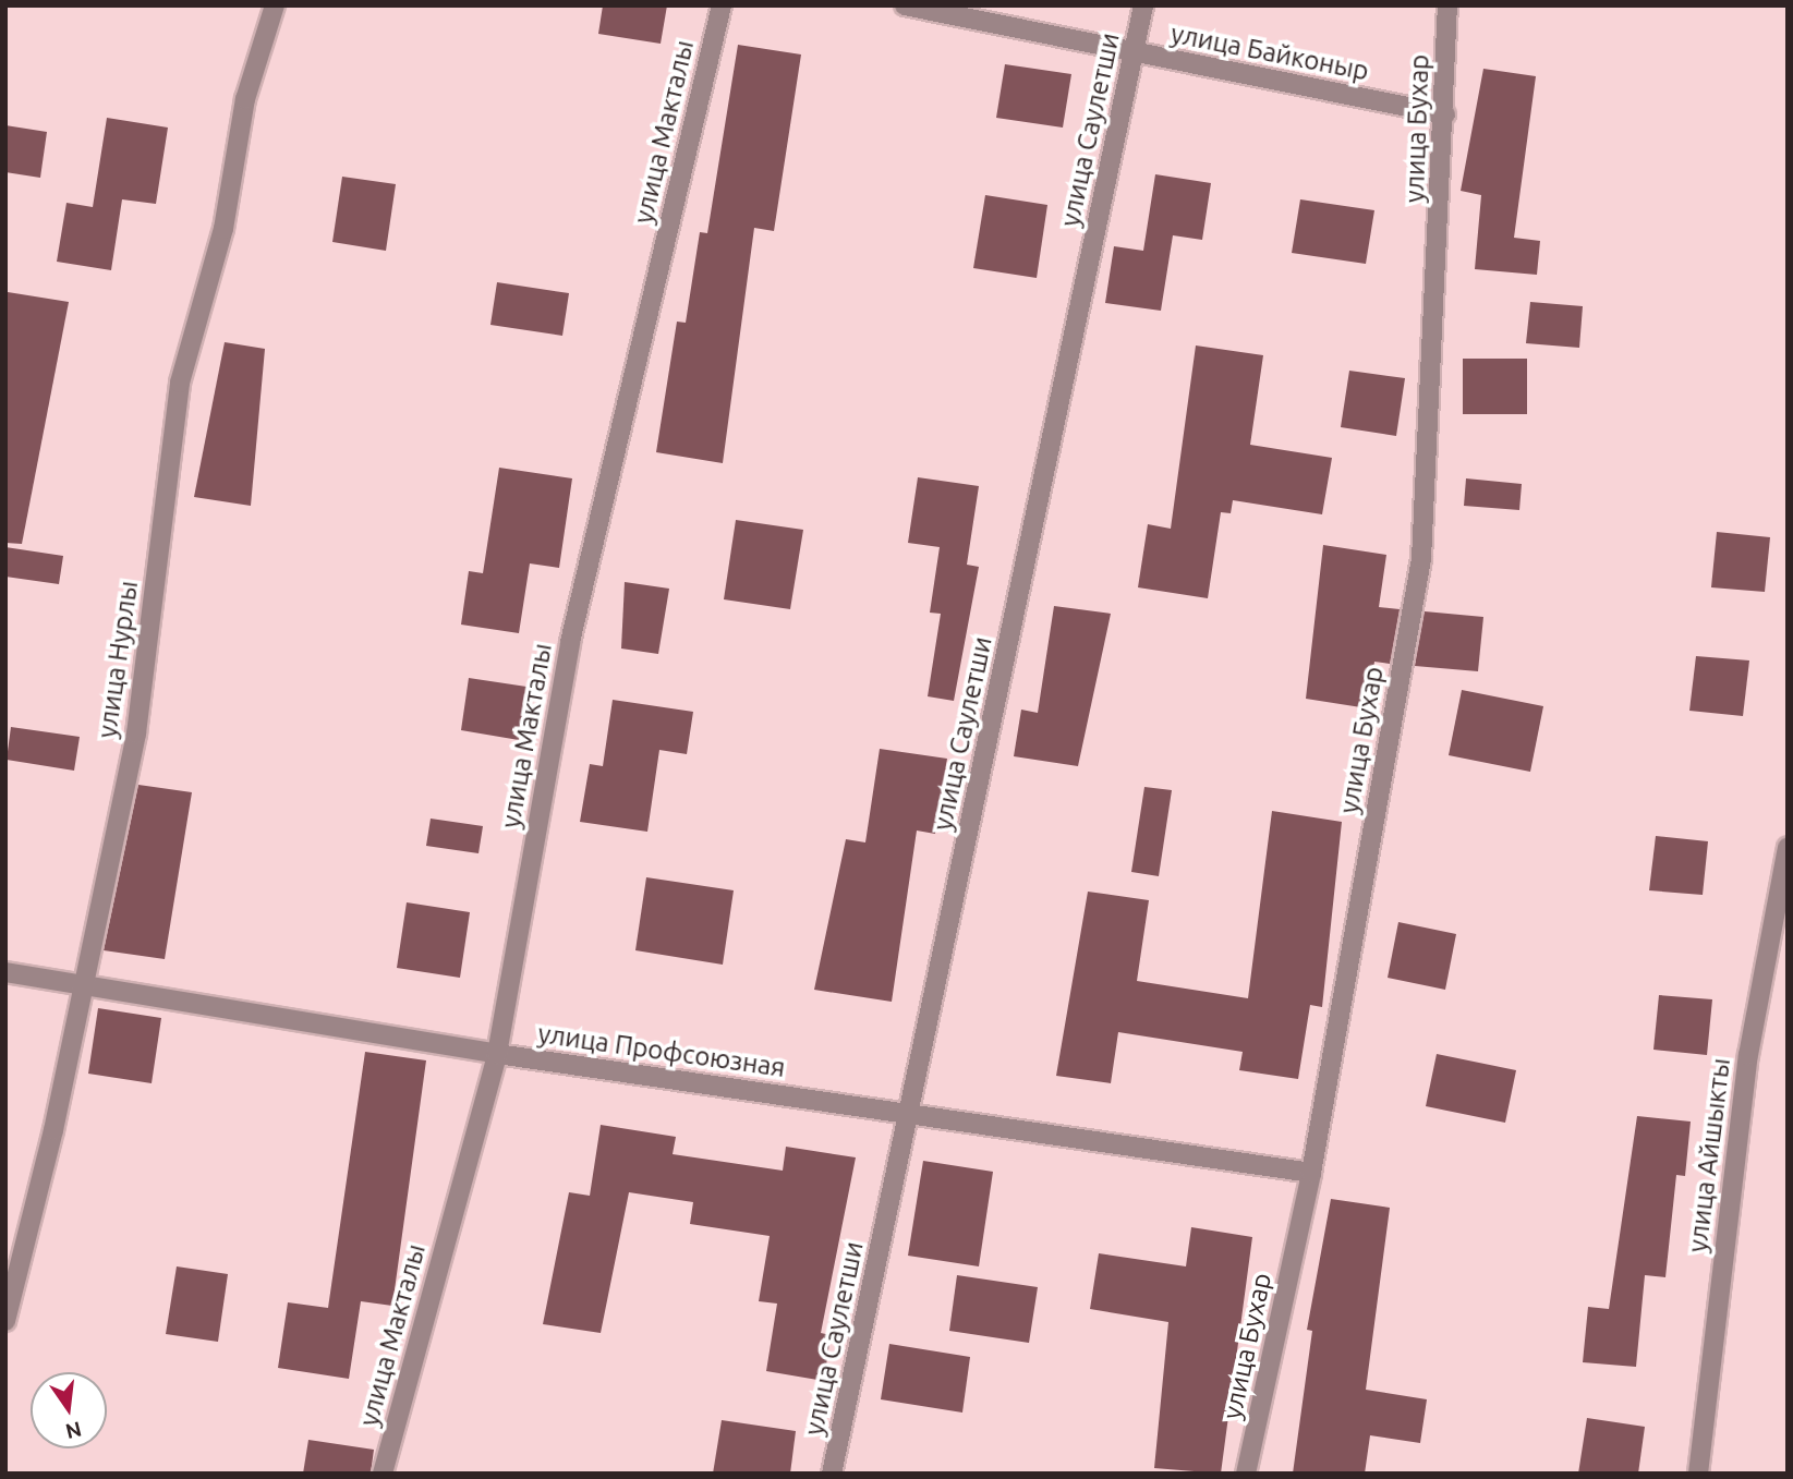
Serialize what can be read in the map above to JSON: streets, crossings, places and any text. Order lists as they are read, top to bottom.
{
  "streets": {
    "street": [
      "улица Байконыр",
      "улица Бухар",
      "улица Саулетши",
      "улица Макталы",
      "улица Нурлы",
      "улица Профсоюзная",
      "улица Айшыкты"
    ]
  },
  "crossings": [
    ["улица Байконыр", "улица Бухар"],
    ["улица Байконыр", "улица Саулетши"],
    ["улица Бухар", "улица Профсоюзная"],
    ["улица Саулетши", "улица Профсоюзная"],
    ["улица Макталы", "улица Профсоюзная"],
    ["улица Нурлы", "улица Профсоюзная"]
  ],
  "north": "bottom"
}
